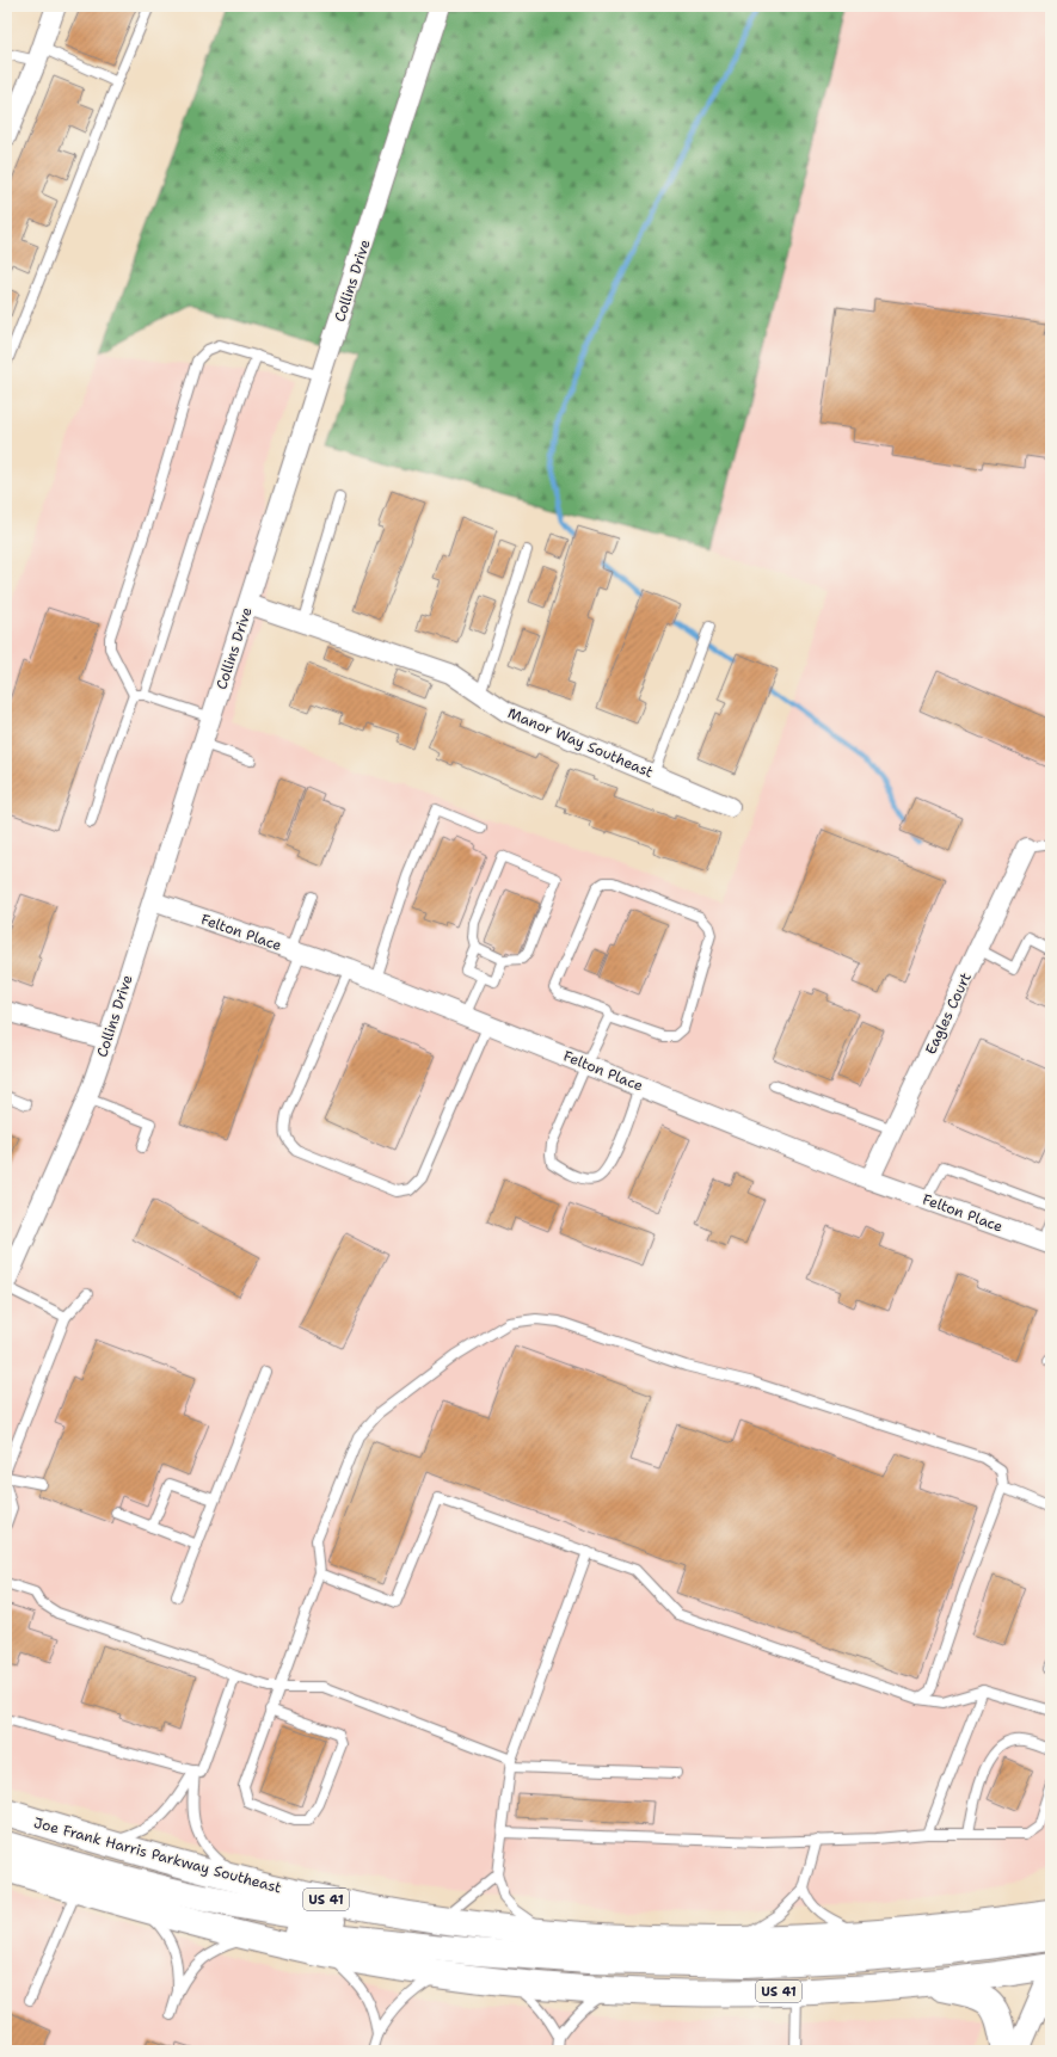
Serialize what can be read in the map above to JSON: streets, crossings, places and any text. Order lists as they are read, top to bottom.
{
  "streets": {
    "main road": ["Joe Frank Harris Parkway Southeast", "US 41"],
    "street": [
      "Collins Drive",
      "Manor Way Southeast",
      "Felton Place",
      "Eagles Court"
    ]
  },
  "crossings": [
    ["Collins Drive", "Manor Way Southeast"],
    ["Collins Drive", "Felton Place"],
    ["Felton Place", "Eagles Court"]
  ]
}
